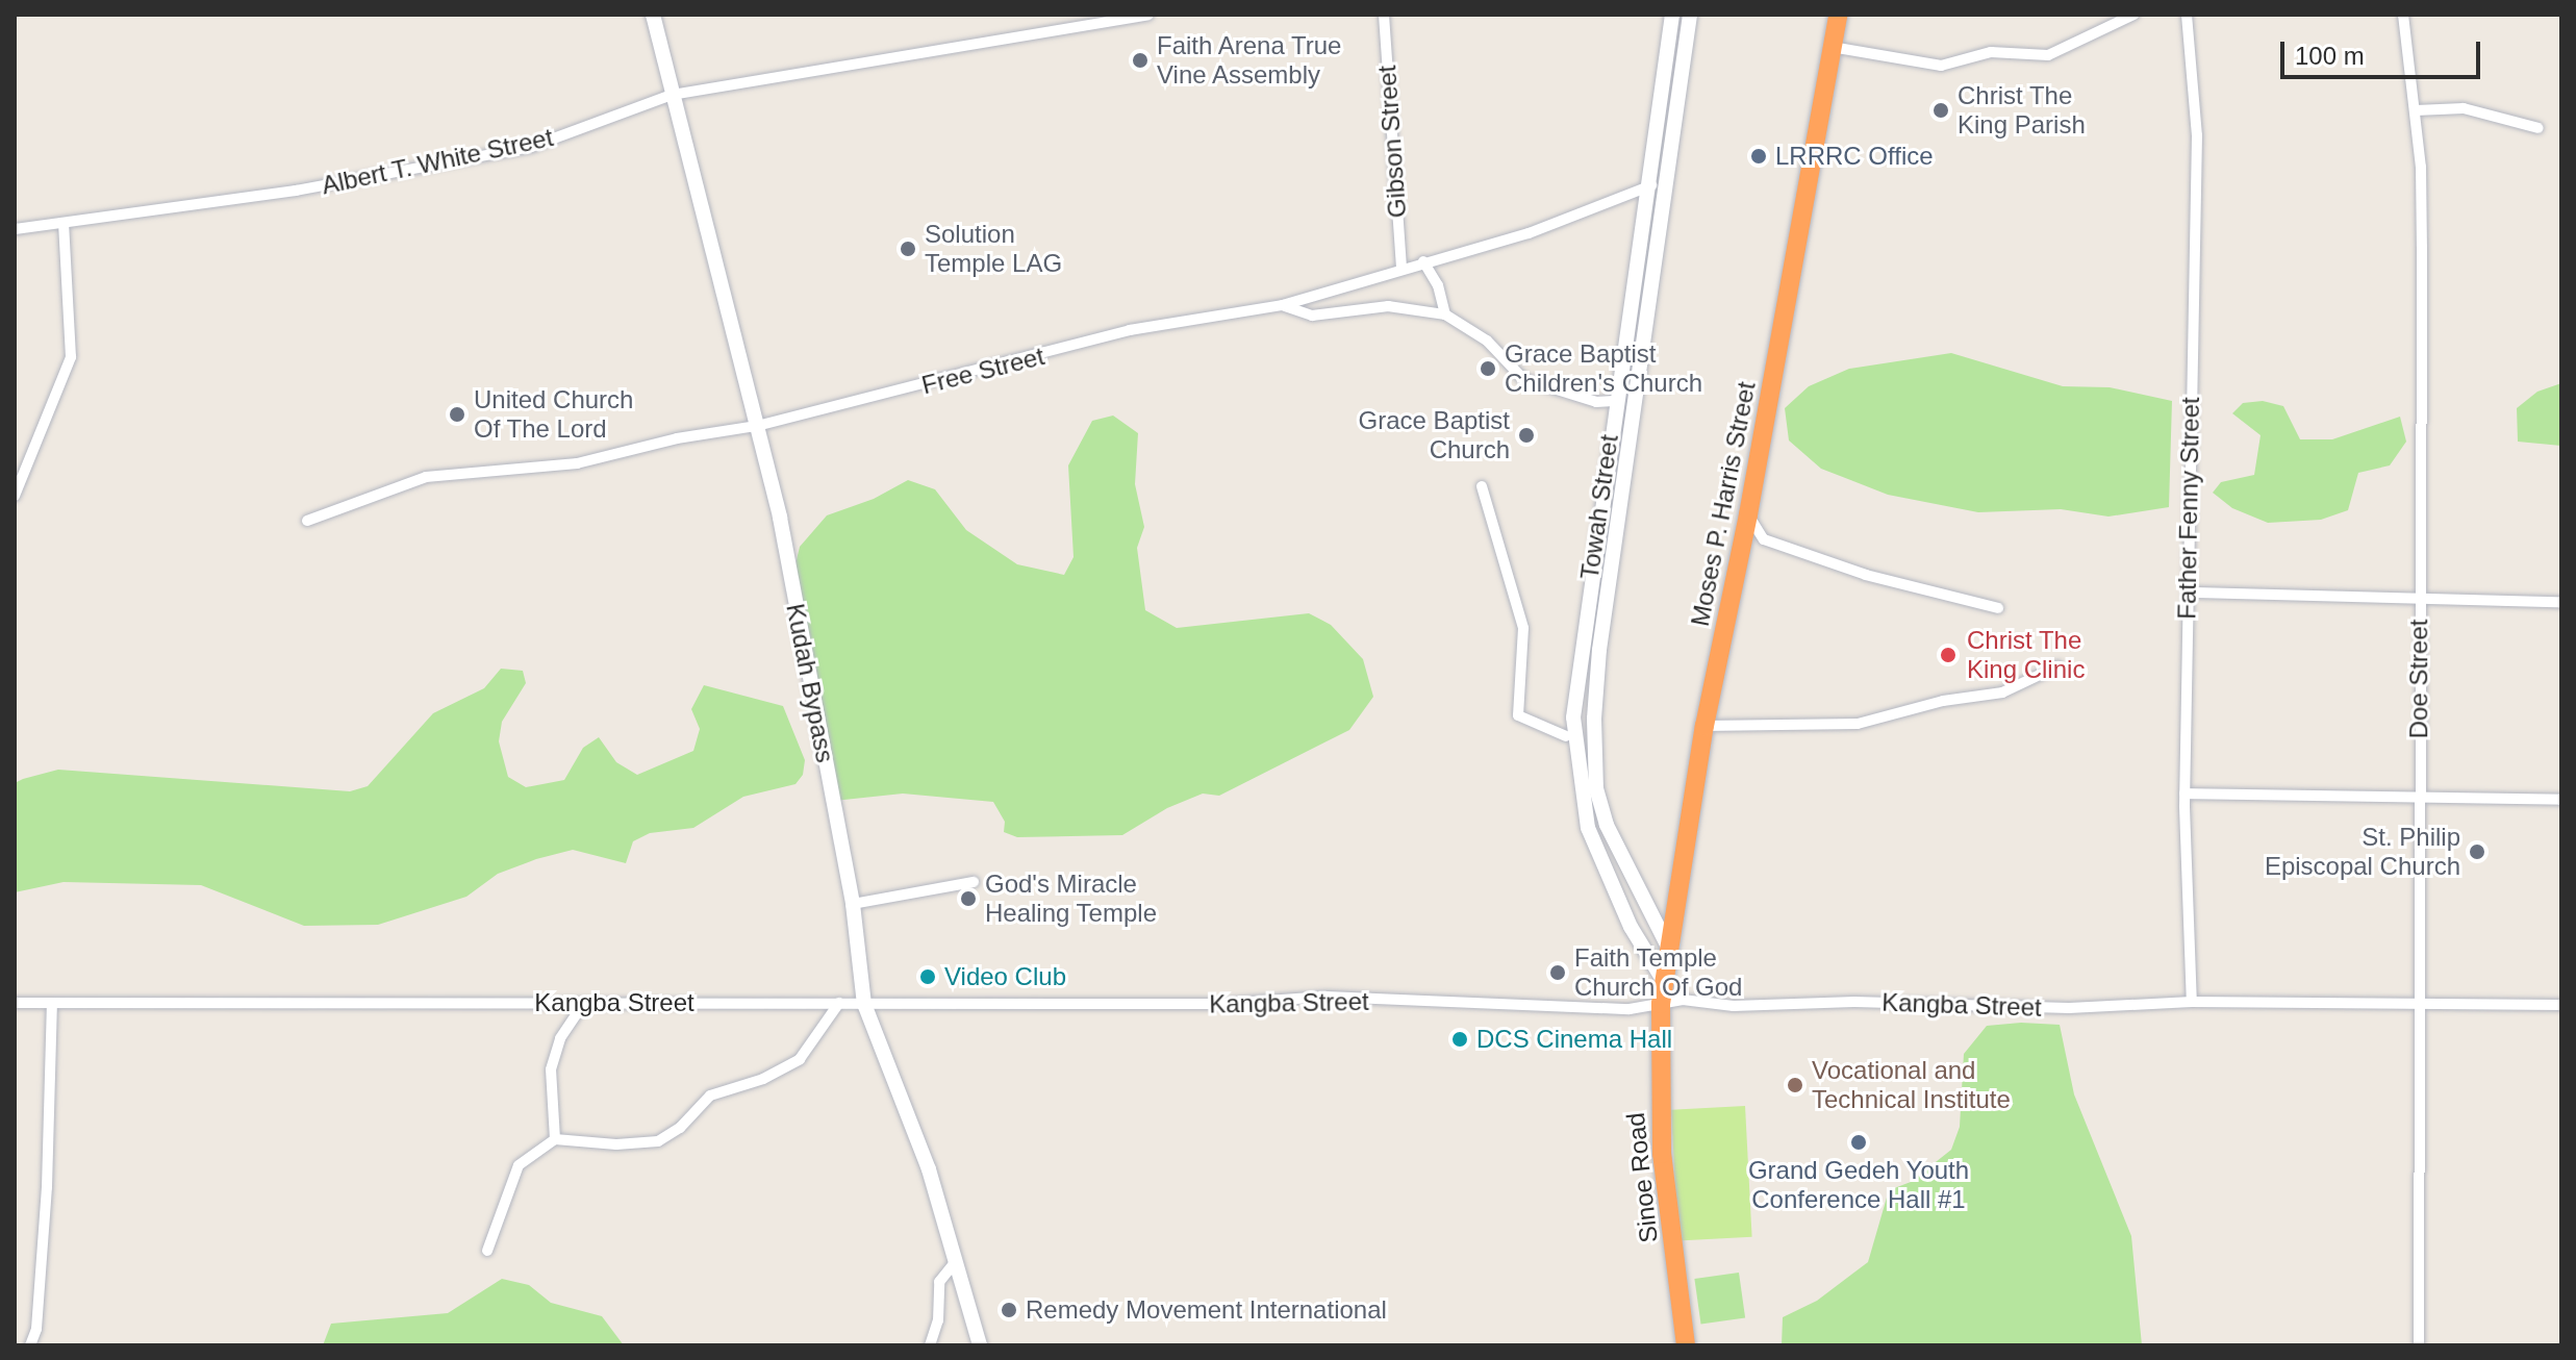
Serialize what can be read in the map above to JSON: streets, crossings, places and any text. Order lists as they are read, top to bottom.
{
  "streets": {
    "highway": ["Moses P. Harris Street", "Sinoe Road"],
    "street": [
      "Gibson Street",
      "Albert T. White Street",
      "Free Street",
      "Towah Street",
      "Father Fenny Street",
      "Doe Street",
      "Kudah Bypass",
      "Kangba Street"
    ]
  },
  "crossings": [
    ["Gibson Street", "Free Street"],
    ["Albert T. White Street", "Kudah Bypass"],
    ["Free Street", "Towah Street"],
    ["Free Street", "Kudah Bypass"],
    ["Moses P. Harris Street", "Towah Street"],
    ["Moses P. Harris Street", "Kangba Street"],
    ["Moses P. Harris Street", "Sinoe Road"],
    ["Father Fenny Street", "Kangba Street"],
    ["Doe Street", "Kangba Street"],
    ["Kudah Bypass", "Kangba Street"],
    ["Kangba Street", "Sinoe Road"]
  ],
  "places": [
    "Faith Arena True Vine Assembly",
    "Christ The King Parish",
    "LRRRC Office",
    "Solution Temple LAG",
    "Grace Baptist Children's Church",
    "United Church Of The Lord",
    "Grace Baptist Church",
    "Christ The King Clinic",
    "St. Philip Episcopal Church",
    "God's Miracle Healing Temple",
    "Faith Temple Church Of God",
    "Video Club",
    "DCS Cinema Hall",
    "Vocational and Technical Institute",
    "Grand Gedeh Youth Conference Hall #1",
    "Remedy Movement International"
  ],
  "scale_bar": "100 m"
}
